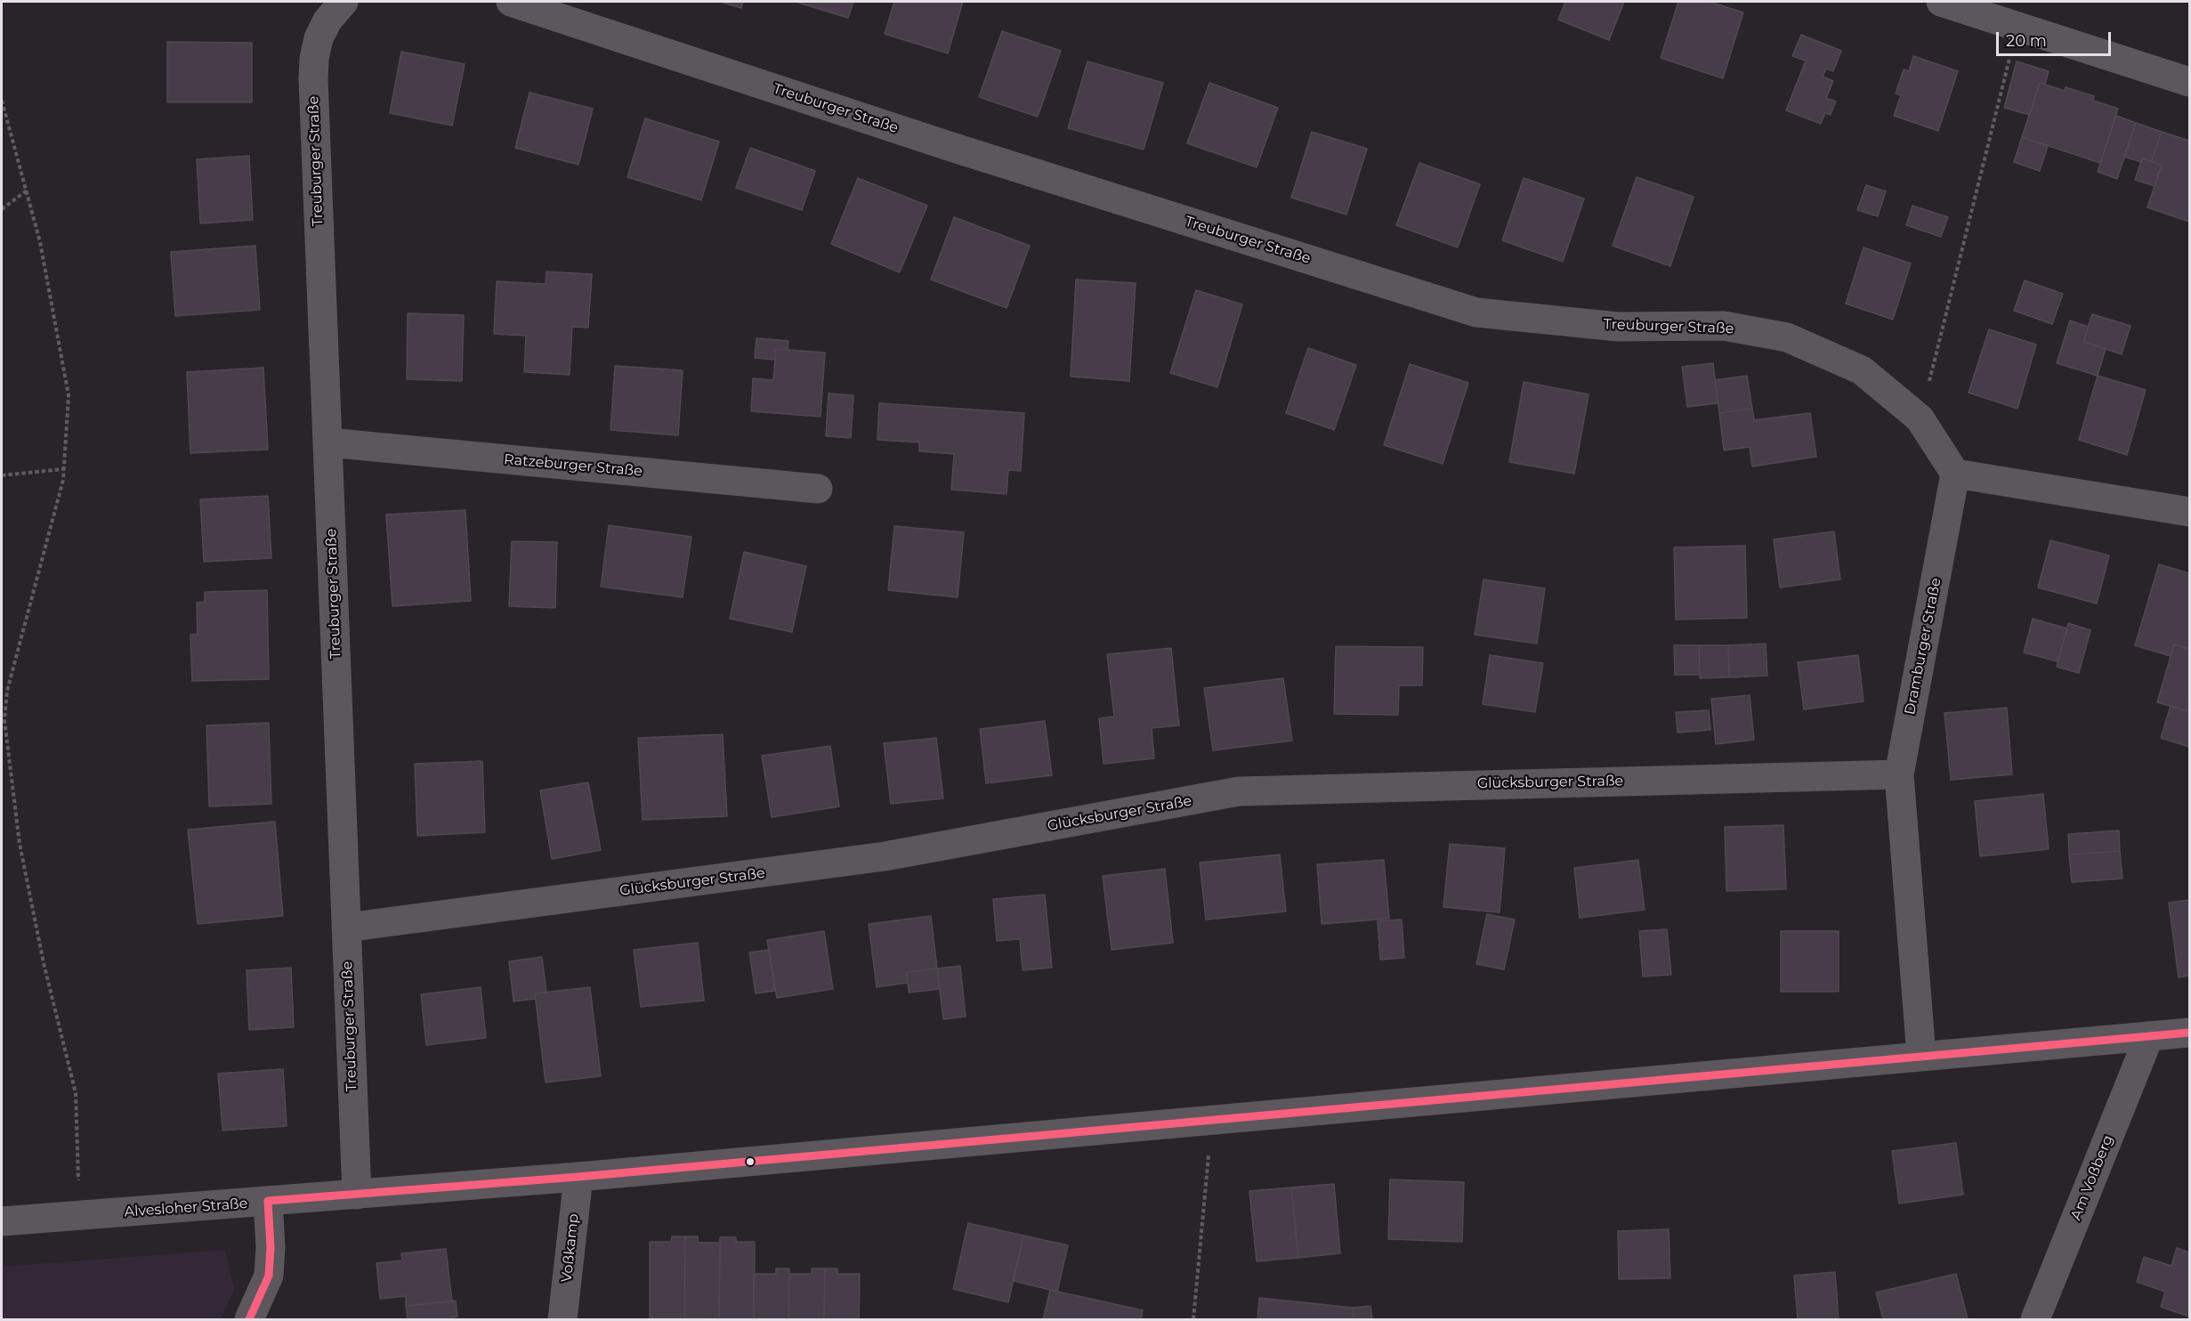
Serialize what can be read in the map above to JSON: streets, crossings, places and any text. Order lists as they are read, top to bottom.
{
  "streets": {
    "street": [
      "Treuburger Straße",
      "Ratzeburger Straße",
      "Dramburger Straße",
      "Glücksburger Straße",
      "Am Voßberg",
      "Alvesloher Straße",
      "Voßkamp"
    ]
  },
  "crossings": [
    ["Treuburger Straße", "Ratzeburger Straße"],
    ["Treuburger Straße", "Dramburger Straße"],
    ["Treuburger Straße", "Glücksburger Straße"],
    ["Treuburger Straße", "Alvesloher Straße"],
    ["Dramburger Straße", "Glücksburger Straße"],
    ["Dramburger Straße", "Alvesloher Straße"],
    ["Am Voßberg", "Alvesloher Straße"],
    ["Alvesloher Straße", "Voßkamp"]
  ],
  "scale_bar": "20 m"
}
